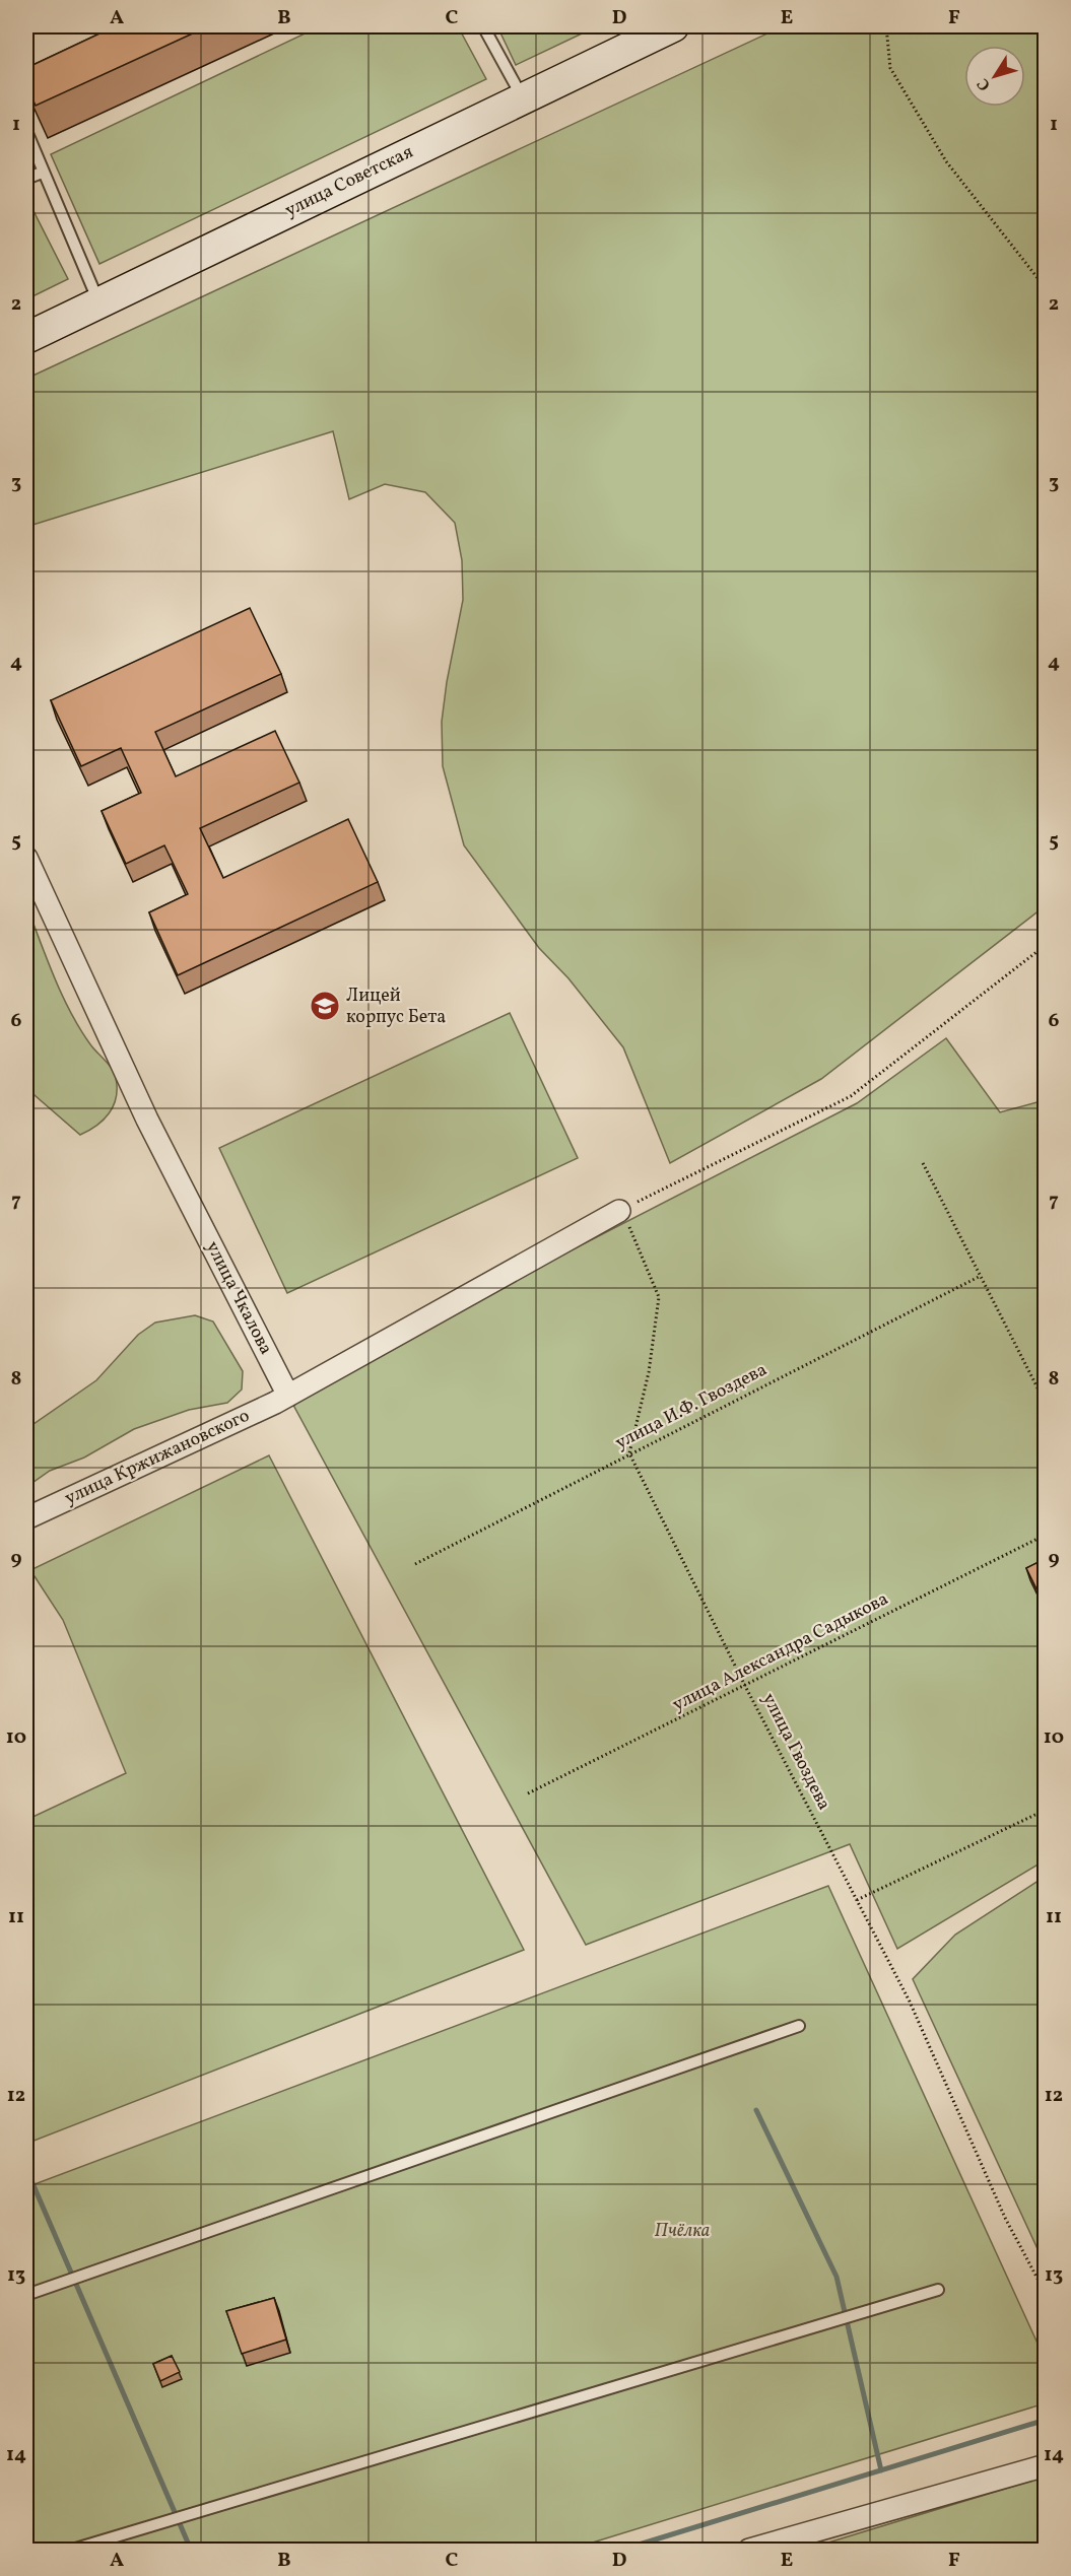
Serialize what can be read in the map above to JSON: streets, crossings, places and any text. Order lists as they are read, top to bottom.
{
  "streets": {
    "street": ["улица Советская", "улица Чкалова", "улица Кржижановского"],
    "path": ["улица И.Ф. Гвоздева", "улица Александра Садыкова", "улица Гвоздева"]
  },
  "crossings": [
    ["улица Чкалова", "улица Кржижановского"],
    ["улица И.Ф. Гвоздева", "улица Гвоздева"],
    ["улица Александра Садыкова", "улица Гвоздева"]
  ],
  "parks": ["Пчёлка"],
  "places": {
    "school or university": ["Лицей корпус Бета"]
  },
  "north": "bottom left",
  "grid": {
    "columns": [
      "A",
      "B",
      "C",
      "D",
      "E",
      "F"
    ],
    "rows": [
      "1",
      "2",
      "3",
      "4",
      "5",
      "6",
      "7",
      "8",
      "9",
      "10",
      "11",
      "12",
      "13",
      "14"
    ]
  }
}
